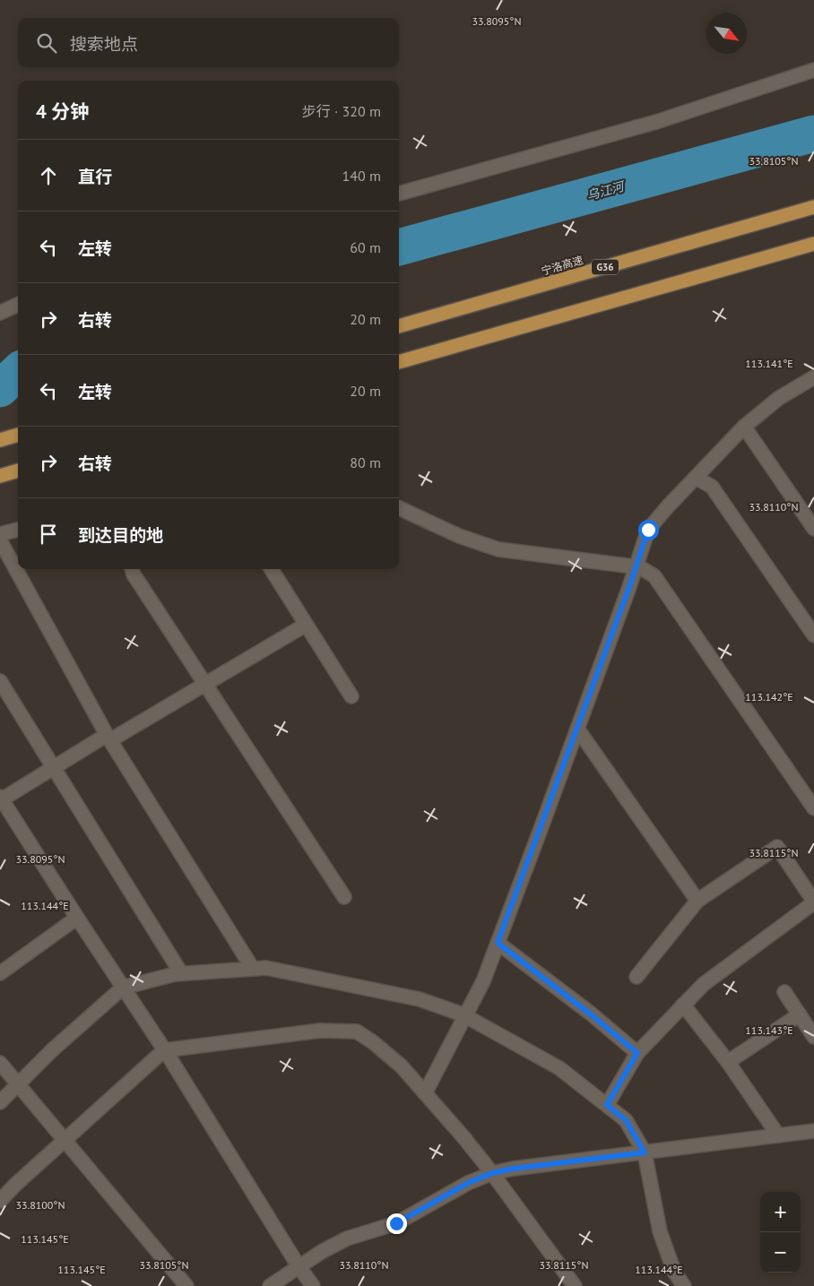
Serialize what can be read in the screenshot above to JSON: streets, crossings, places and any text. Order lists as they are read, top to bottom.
{
  "streets": {
    "highway": ["宁洛高速", "G36"]
  },
  "water": ["乌江河"],
  "north": "bottom right",
  "page": {
    "search": "搜索地点",
    "heading": ["4 分钟", "步行 · 320 m"],
    "list": [
      ["直行", "140 m"],
      ["左转", "60 m"],
      ["右转", "20 m"],
      ["左转", "20 m"],
      ["右转", "80 m"],
      "到达目的地"
    ],
    "map_buttons": ["+", "−"]
  },
  "coordinates": [
    "33.8095°N",
    "33.8105°N",
    "113.141°E",
    "33.8110°N",
    "113.142°E",
    "33.8115°N",
    "113.144°E",
    "113.143°E",
    "33.8100°N",
    "113.145°E"
  ]
}
